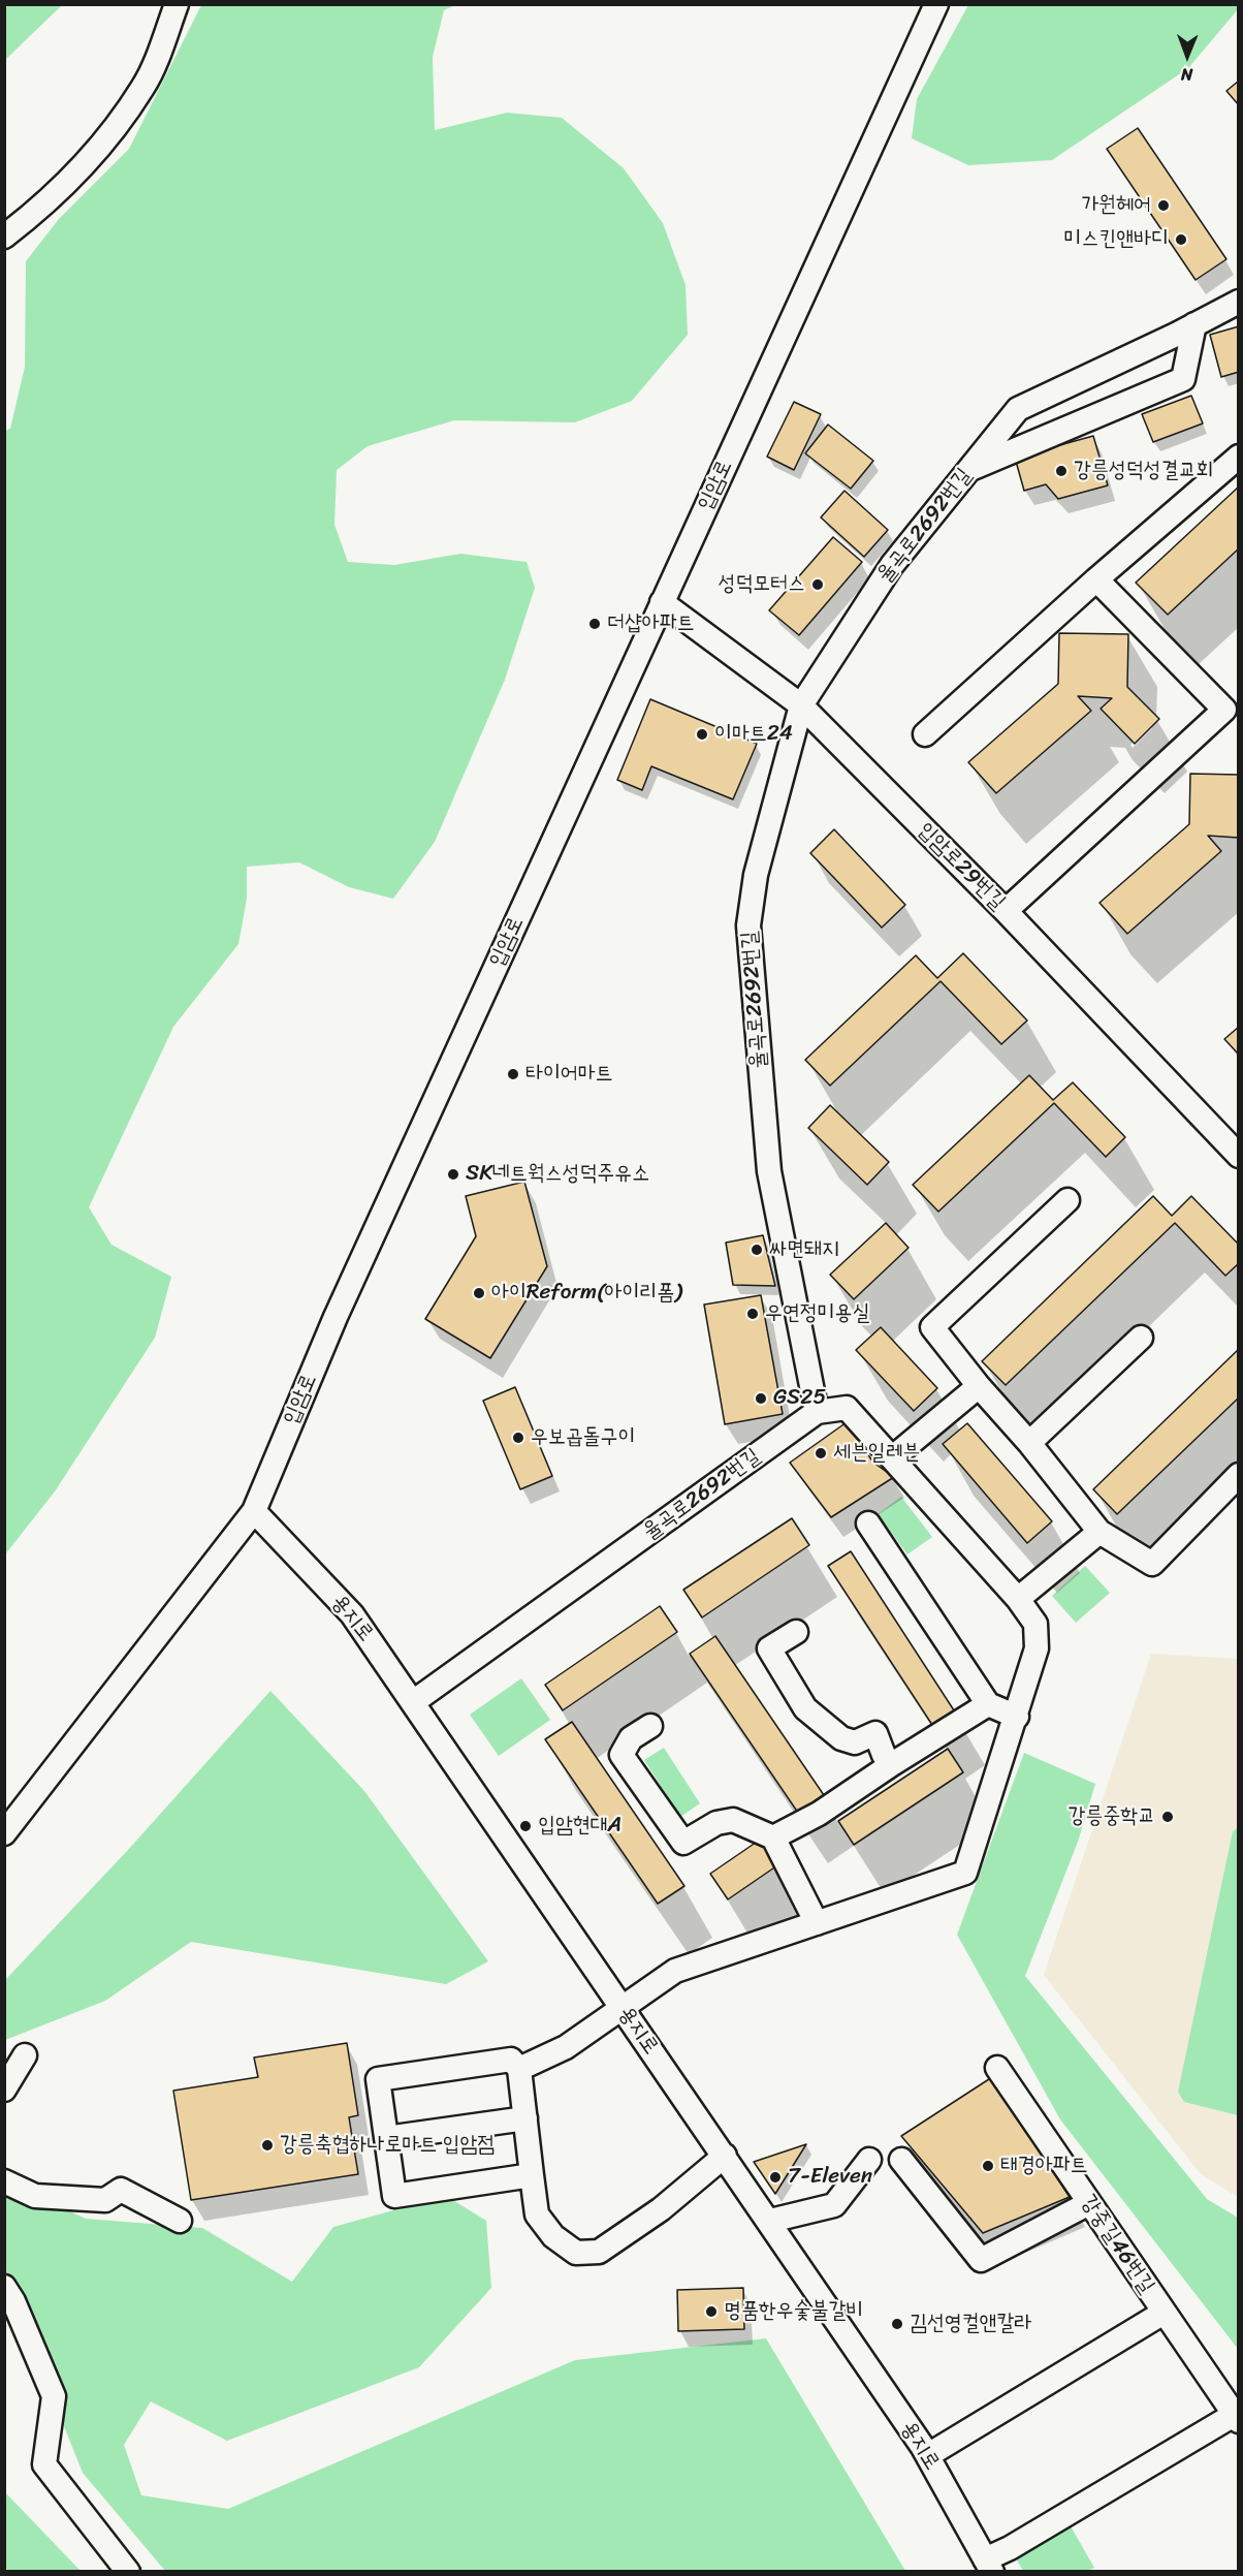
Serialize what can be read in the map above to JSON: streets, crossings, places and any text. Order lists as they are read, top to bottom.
{
  "streets": {
    "street": [
      "입암로",
      "율곡로2692번길",
      "입암로29번길",
      "용지로",
      "강중길46번길"
    ]
  },
  "crossings": [
    ["입암로", "입암로29번길"],
    ["입암로", "용지로"],
    ["율곡로2692번길", "입암로29번길"],
    ["율곡로2692번길", "용지로"]
  ],
  "places": [
    "가원헤어",
    "미스킨앤바디",
    "강릉성덕성결교회",
    "성덕모터스",
    "더샵아파트",
    "이마트24",
    "타이어마트",
    "SK네트웍스성덕주유소",
    "싸면돼지",
    "아이Reform(아이리폼)",
    "우연정미용실",
    "GS25",
    "우보곱돌구이",
    "세븐일레븐",
    "강릉중학교",
    "입암현대A",
    "강릉축협하나로마트 입암점",
    "태경아파트",
    "7-Eleven",
    "명품한우숯불갈비",
    "김선영컬앤칼라"
  ],
  "north": "bottom"
}
